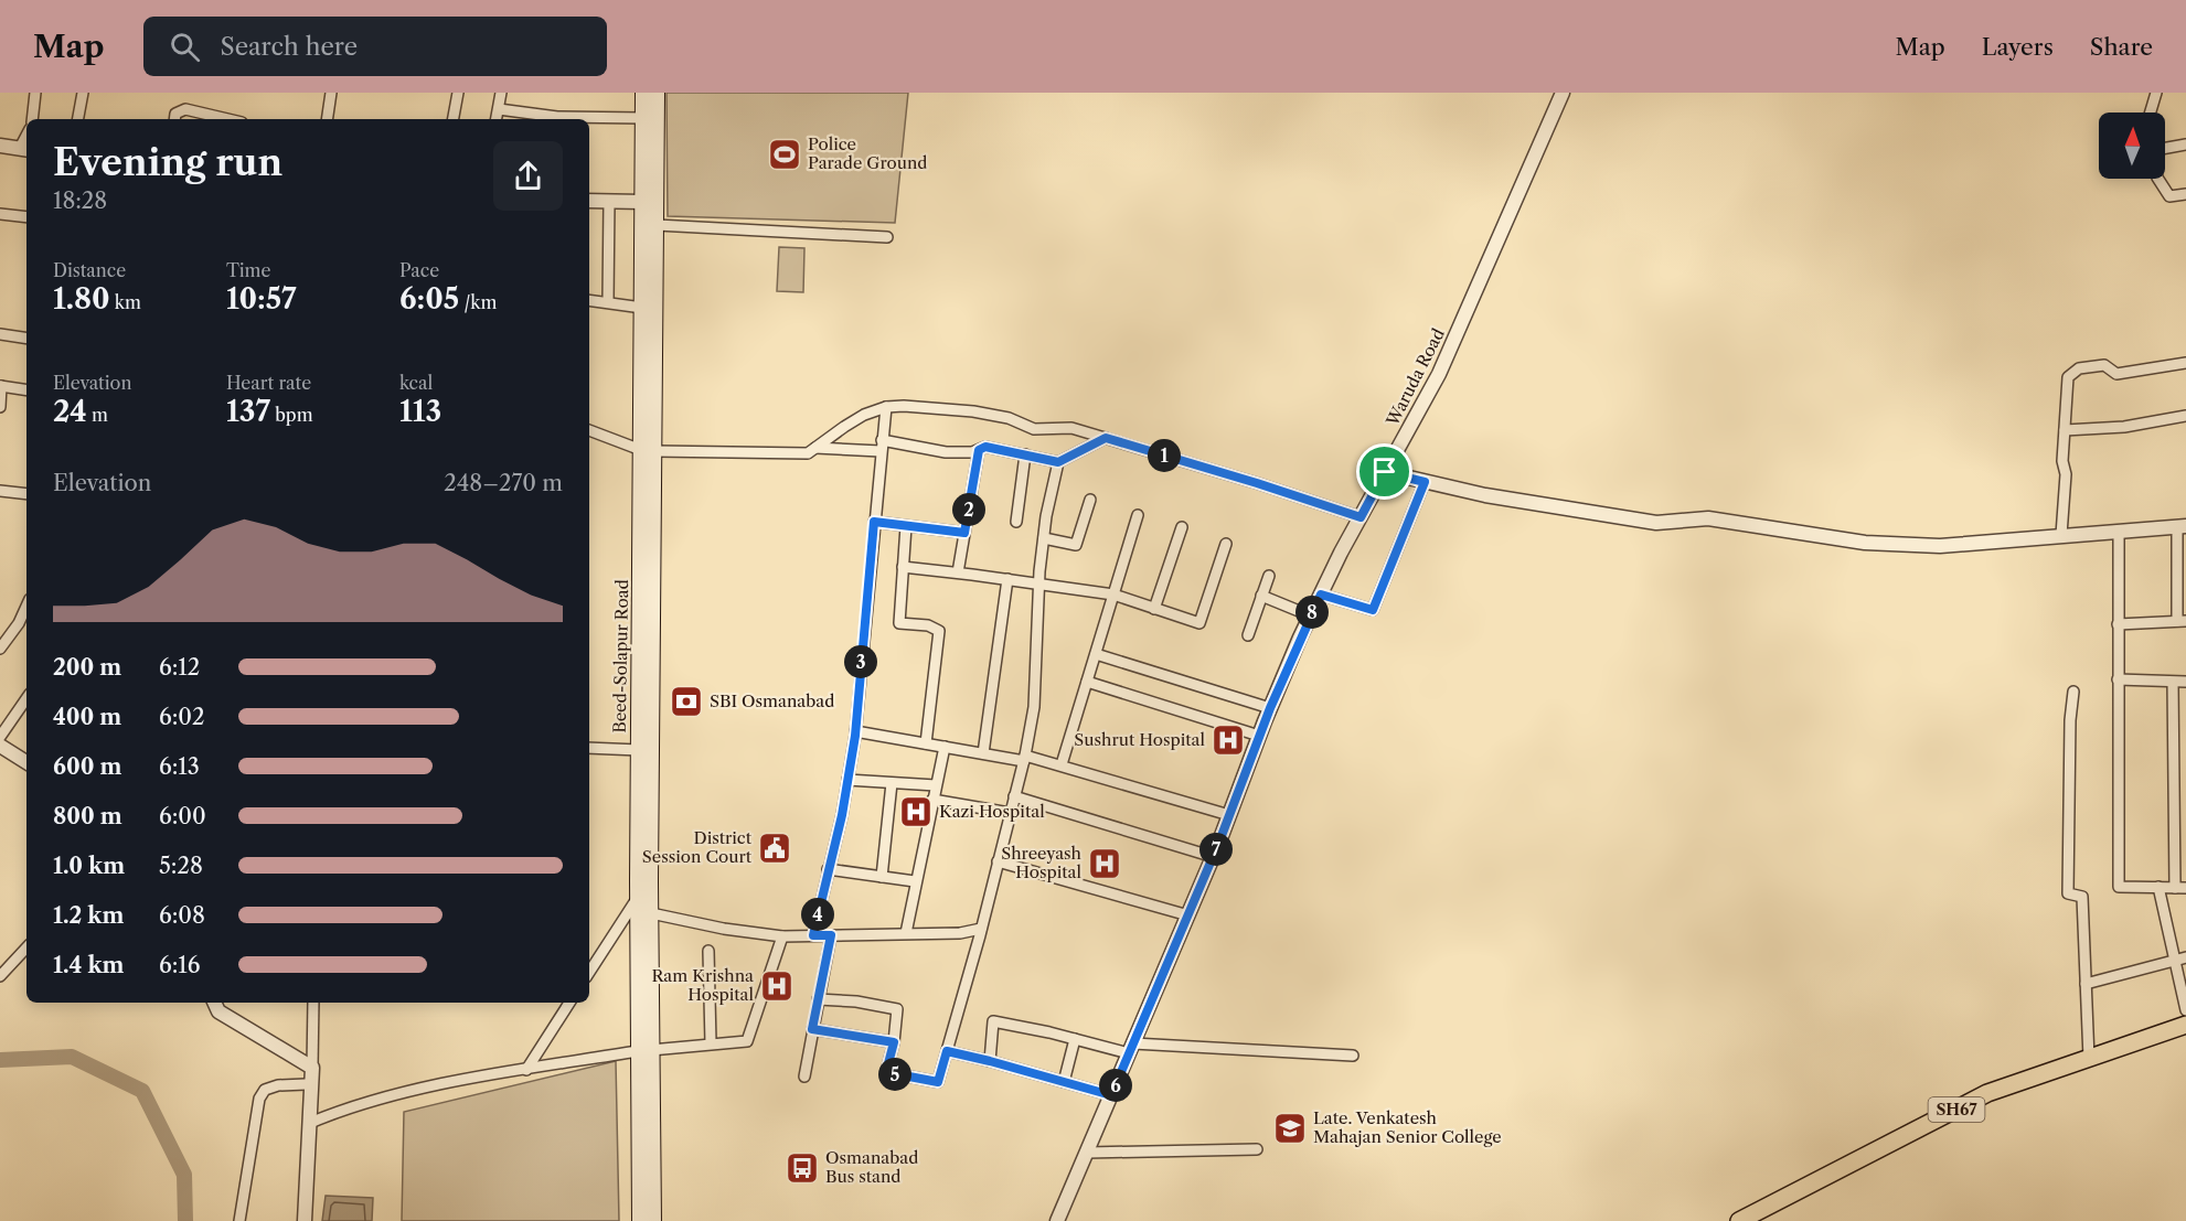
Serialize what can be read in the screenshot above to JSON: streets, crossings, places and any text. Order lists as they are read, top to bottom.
{
  "streets": {
    "main road": ["Beed-Solapur Road", "SH67"],
    "street": ["Waruda Road"]
  },
  "places": {
    "sports": ["Police Parade Ground"],
    "bank": ["SBI Osmanabad"],
    "hospital": [
      "Sushrut Hospital",
      "Kazi Hospital",
      "Shreeyash Hospital",
      "Ram Krishna Hospital"
    ],
    "public building": ["District Session Court"],
    "school or university": ["Late. Venkatesh Mahajan Senior College"],
    "bus stop": ["Osmanabad Bus stand"]
  },
  "north": "top",
  "page": {
    "header": "Map",
    "search": "Search here",
    "nav": ["Map", "Layers", "Share"],
    "heading": ["Evening run", "18:28"],
    "stats": [
      ["Distance", "1.80 km"],
      ["Time", "10:57"],
      ["Pace", "6:05 /km"],
      ["Elevation", "24 m"],
      ["Heart rate", "137 bpm"],
      ["kcal", "113"]
    ],
    "pins": [
      "1",
      "2",
      "8",
      "3",
      "7",
      "4",
      "5",
      "6"
    ],
    "chart": ["Elevation", "248–270 m"],
    "list": [
      {
        "name": "200 m",
        "note": "6:12"
      },
      {
        "name": "400 m",
        "note": "6:02"
      },
      {
        "name": "600 m",
        "note": "6:13"
      },
      {
        "name": "800 m",
        "note": "6:00"
      },
      {
        "name": "1.0 km",
        "note": "5:28"
      },
      {
        "name": "1.2 km",
        "note": "6:08"
      },
      {
        "name": "1.4 km",
        "note": "6:16"
      }
    ]
  }
}
